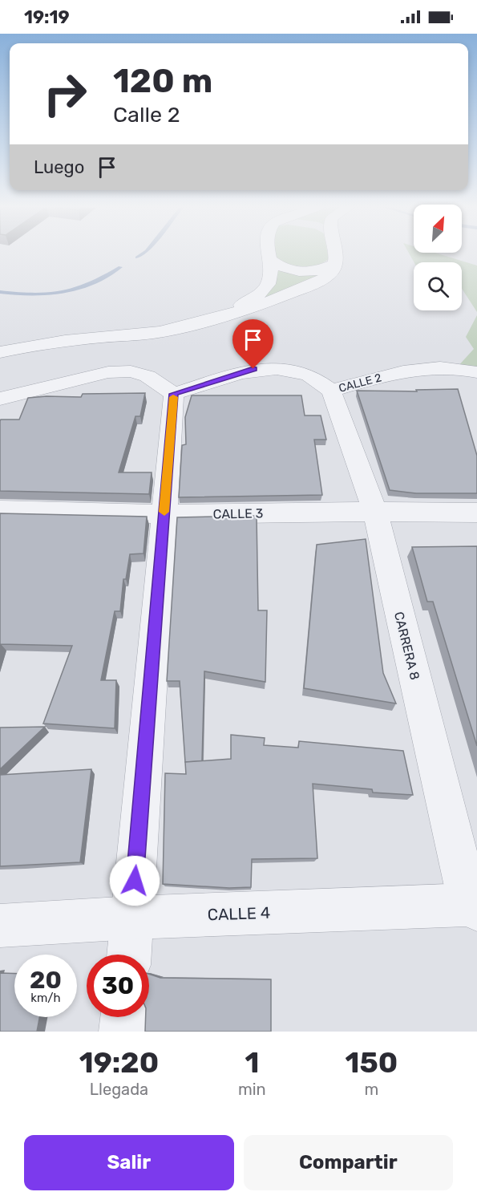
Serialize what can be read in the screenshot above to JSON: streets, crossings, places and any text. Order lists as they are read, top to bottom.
{
  "streets": {
    "street": [
      "CALLE 2",
      "CALLE 3",
      "CARRERA 8",
      "CALLE 4"
    ]
  },
  "crossings": [
    ["CALLE 2", "CARRERA 8"],
    ["CALLE 3", "CARRERA 8"],
    ["CARRERA 8", "CALLE 4"]
  ],
  "north": "top right",
  "page": {
    "status": "19:19",
    "turn": ["120 m", "Calle 2"],
    "then": "Luego",
    "speed": "20 km/h",
    "limit": "30",
    "eta": [
      "19:20",
      "Llegada",
      "1",
      "min",
      "150",
      "m"
    ],
    "buttons": ["Salir", "Compartir"]
  }
}
